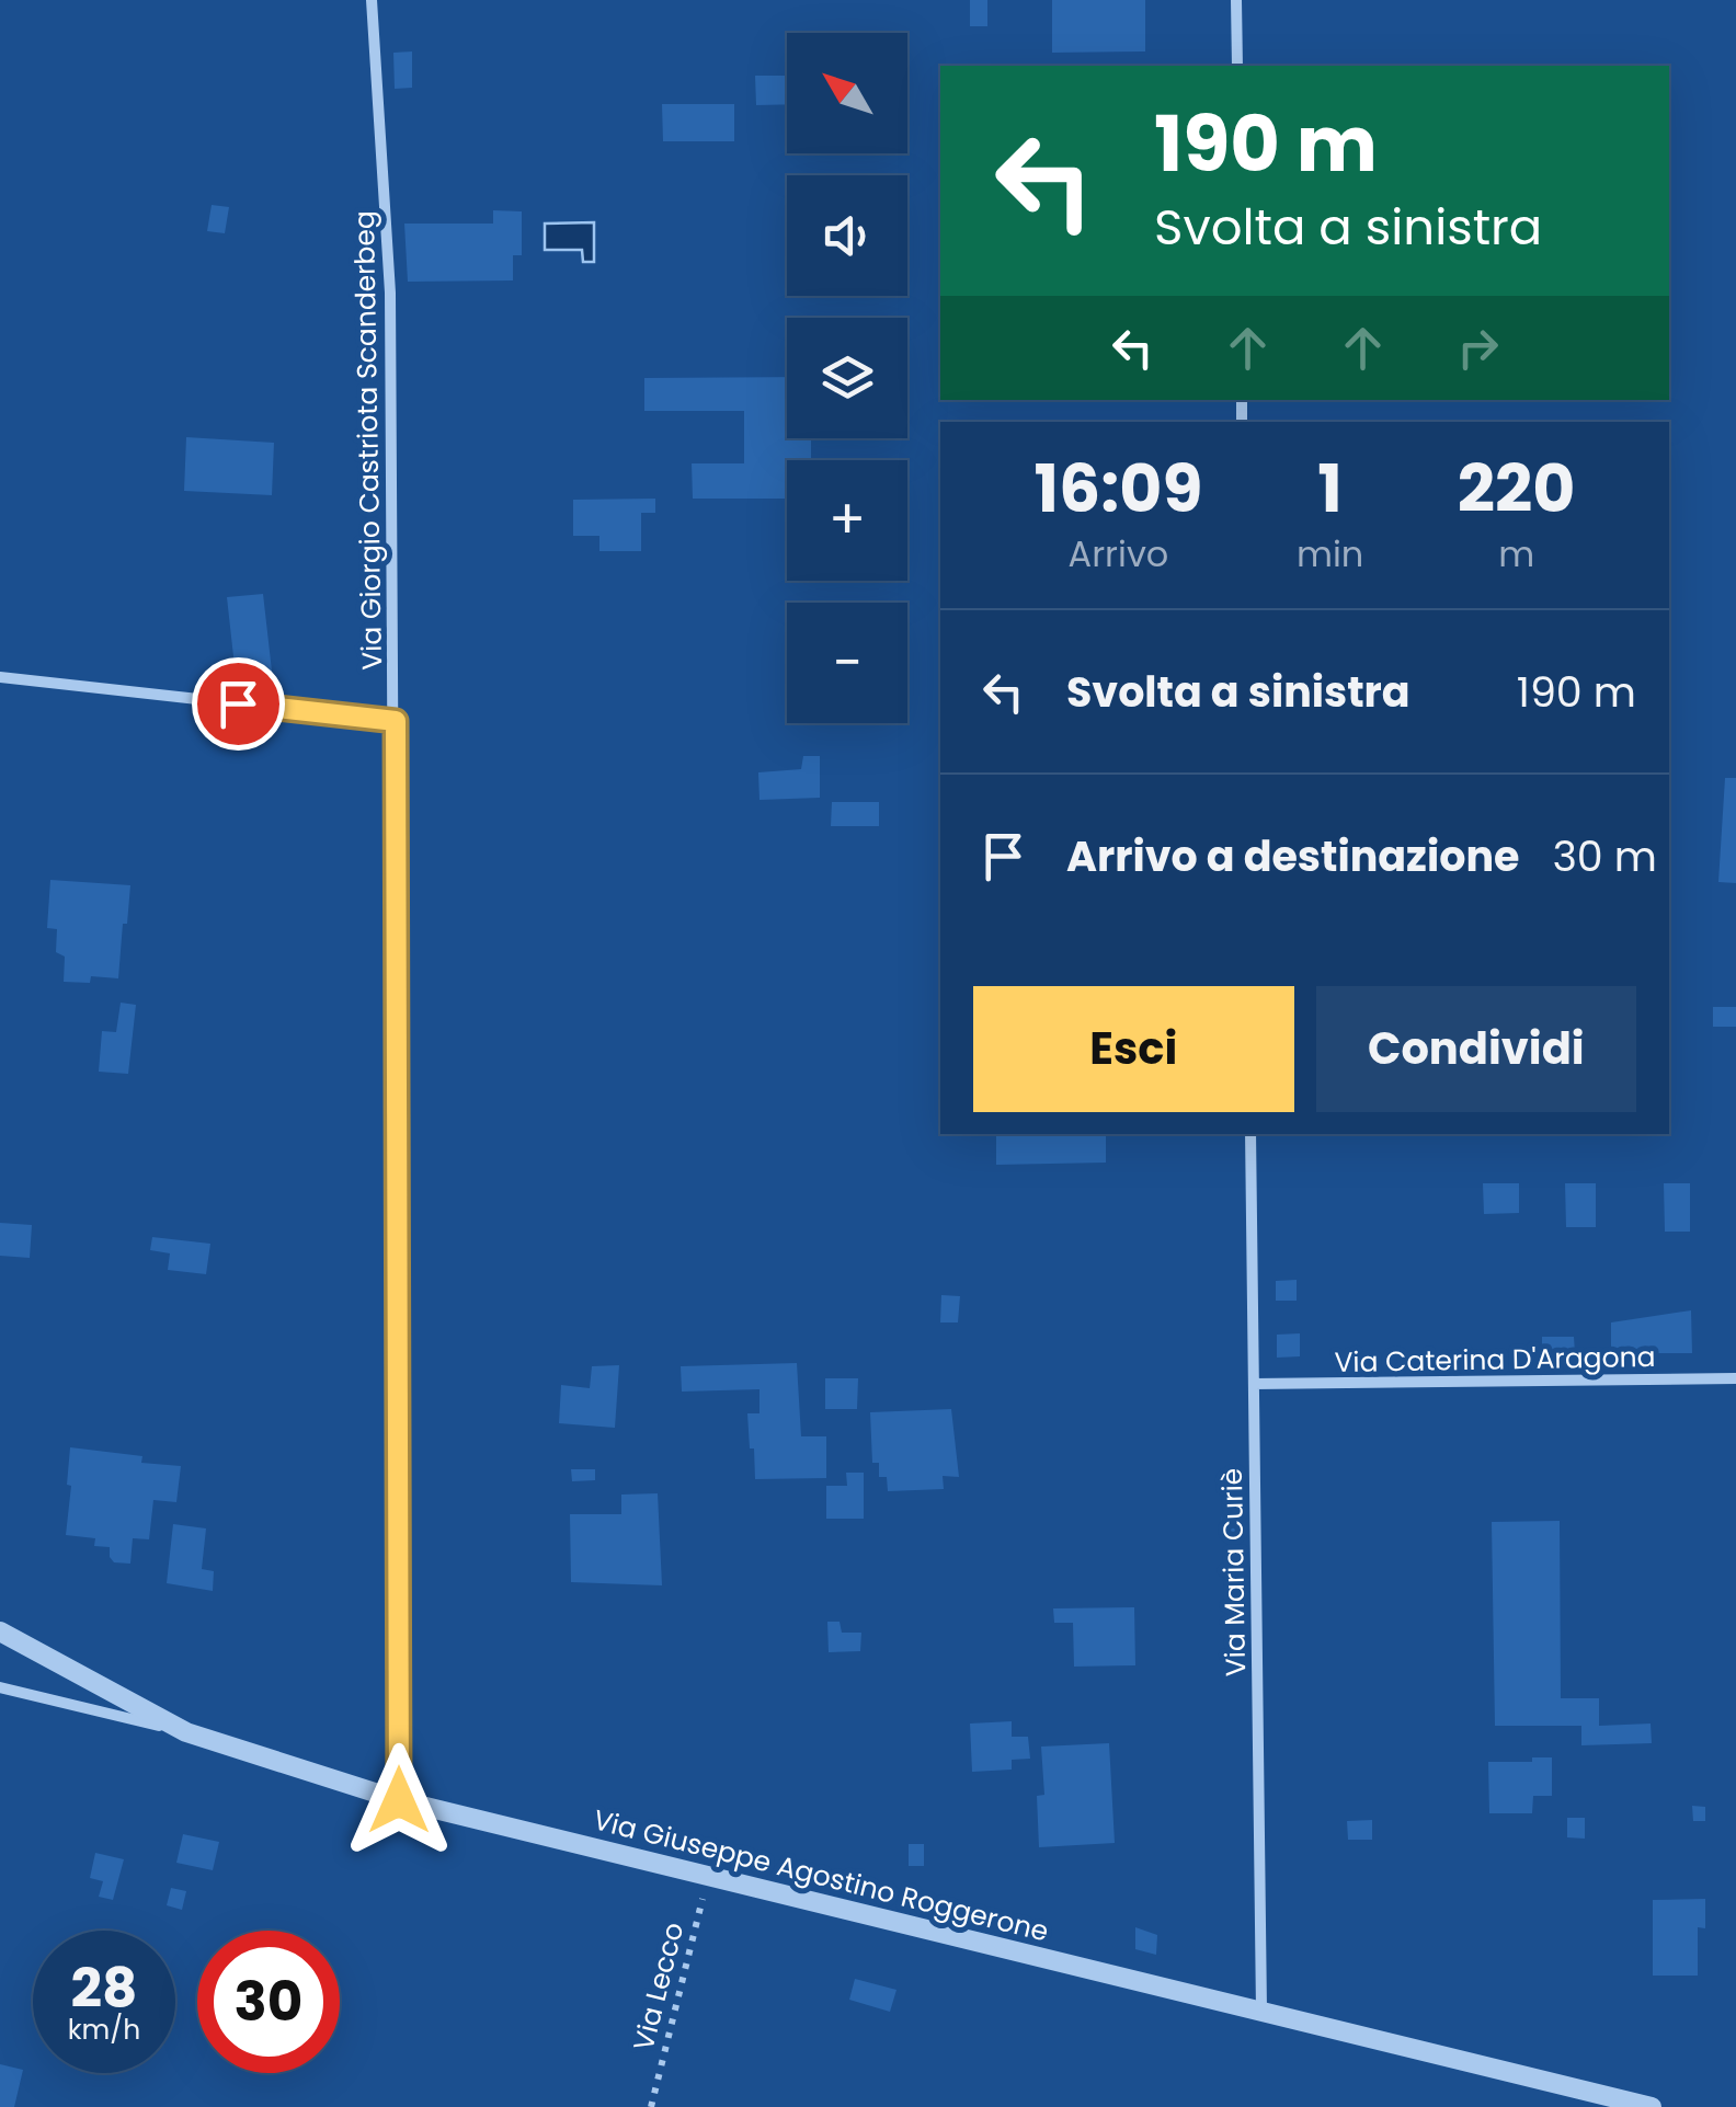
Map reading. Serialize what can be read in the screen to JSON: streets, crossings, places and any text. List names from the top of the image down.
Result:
{
  "streets": {
    "street": [
      "Via Giorgio Castriota Scanderbeg",
      "Via Caterina D'Aragona",
      "Via Maria Curiè",
      "Via Giuseppe Agostino Roggerone"
    ],
    "path": ["Via Lecco"]
  },
  "crossings": [
    ["Via Giorgio Castriota Scanderbeg", "Via Giuseppe Agostino Roggerone"],
    ["Via Caterina D'Aragona", "Via Maria Curiè"],
    ["Via Maria Curiè", "Via Giuseppe Agostino Roggerone"],
    ["Via Giuseppe Agostino Roggerone", "Via Lecco"]
  ],
  "north": "top left",
  "page": {
    "map_buttons": ["+", "−"],
    "turn": ["190 m", "Svolta a sinistra"],
    "eta": [
      "16:09",
      "Arrivo",
      "1",
      "min",
      "220",
      "m"
    ],
    "list": [
      {
        "name": "Svolta a sinistra",
        "value": "190 m"
      },
      {
        "name": "Arrivo a destinazione",
        "value": "30 m"
      }
    ],
    "buttons": ["Esci", "Condividi"],
    "speed": "28 km/h",
    "limit": "30"
  }
}
